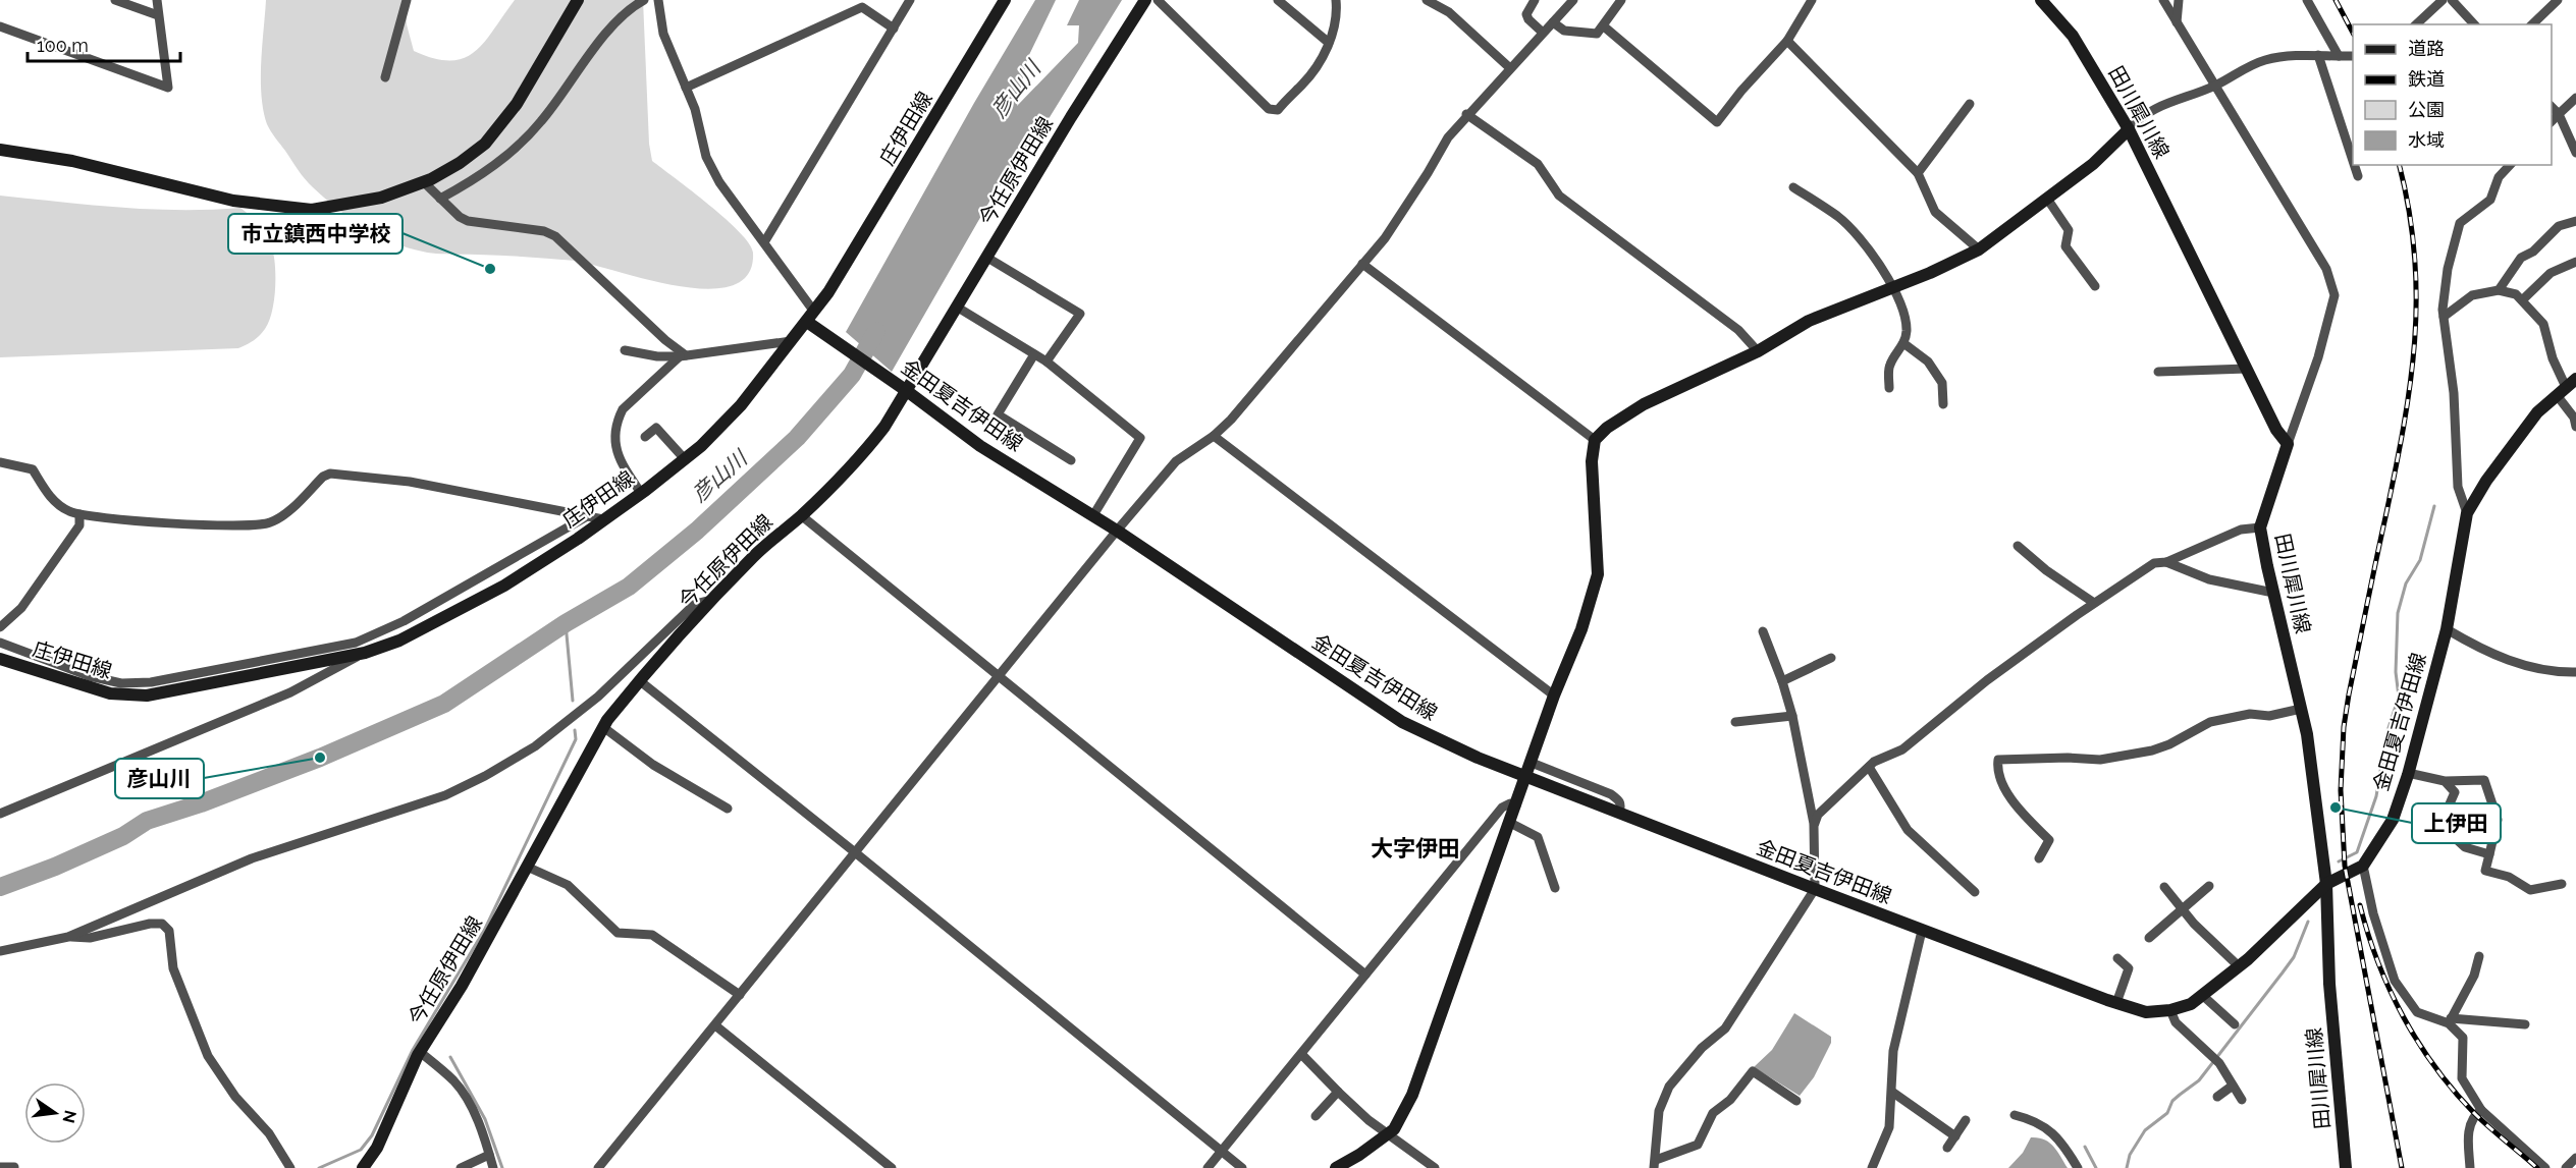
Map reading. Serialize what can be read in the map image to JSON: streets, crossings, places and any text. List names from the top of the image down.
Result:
{
  "streets": {
    "main road": [
      "田川犀川線",
      "庄伊田線",
      "今任原伊田線",
      "金田夏吉伊田線"
    ]
  },
  "crossings": [
    ["田川犀川線", "金田夏吉伊田線"],
    ["庄伊田線", "金田夏吉伊田線"],
    ["今任原伊田線", "金田夏吉伊田線"]
  ],
  "districts": ["大字伊田"],
  "water": ["彦山川"],
  "places": ["市立鎮西中学校", "彦山川", "上伊田"],
  "legend": [
    "道路",
    "鉄道",
    "公園",
    "水域"
  ],
  "scale_bar": "100 m",
  "north": "right"
}
